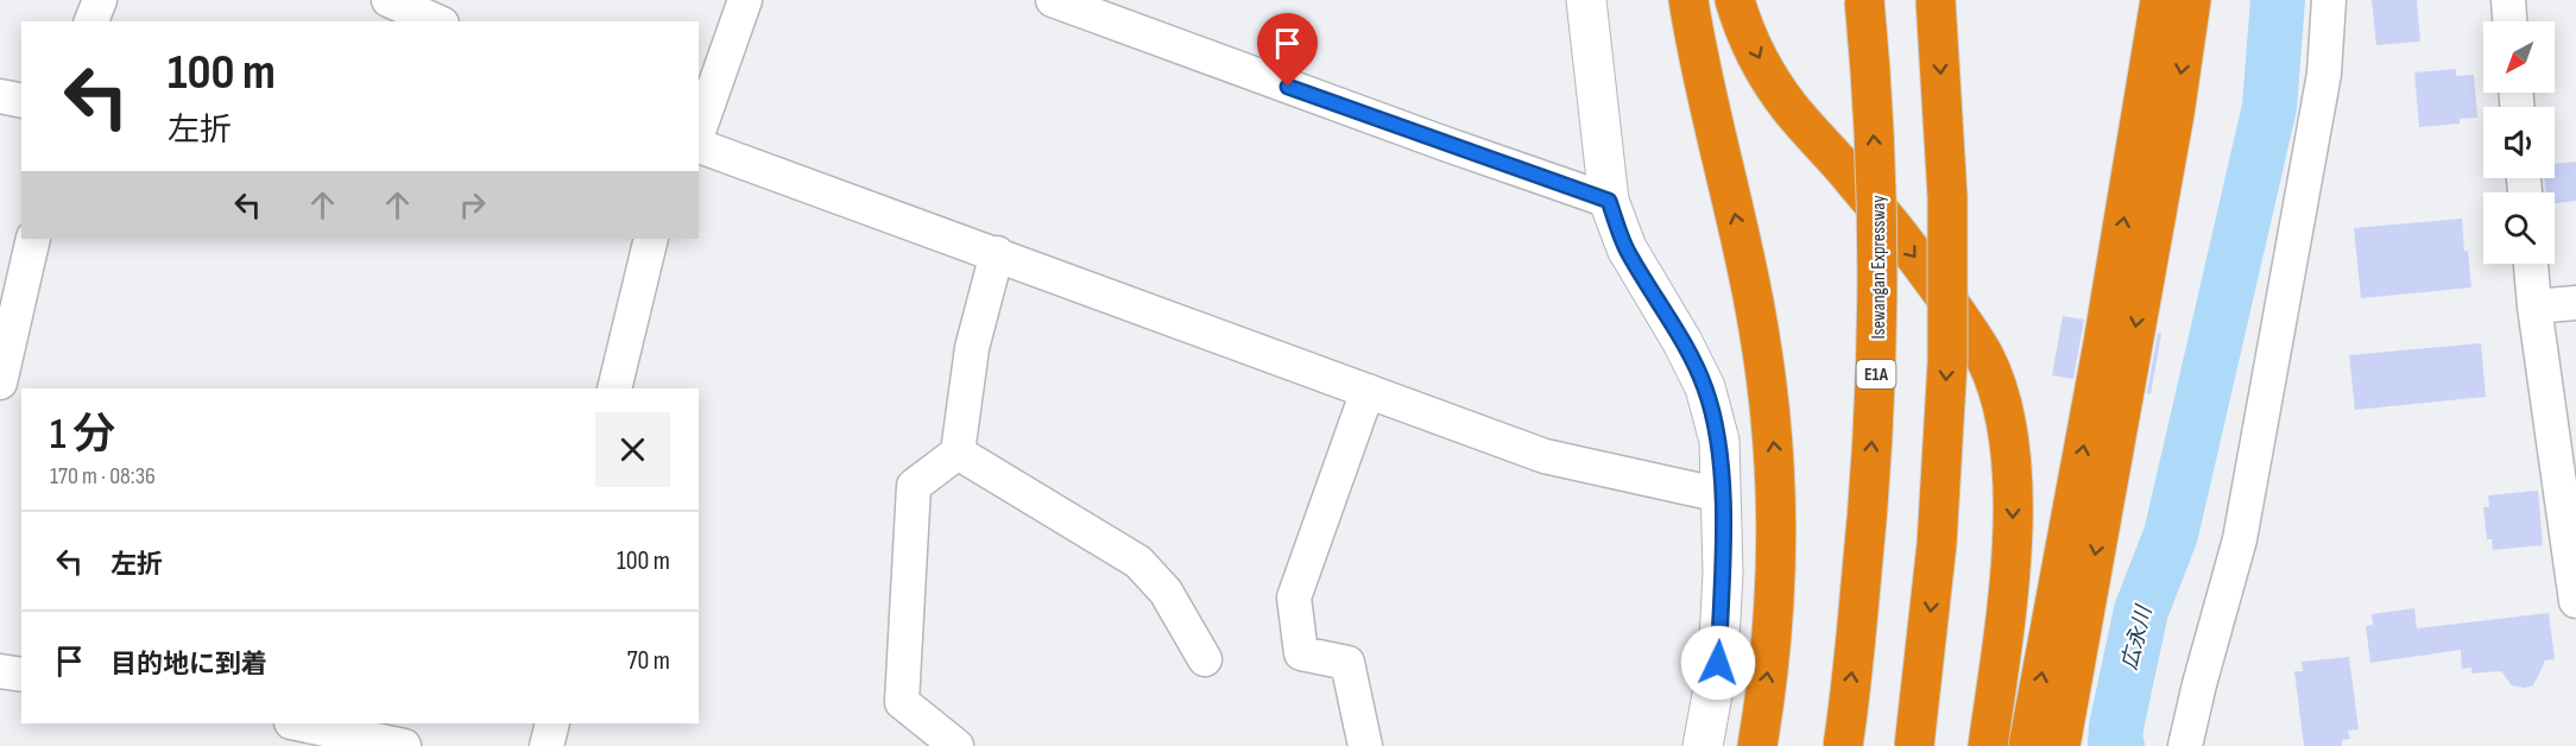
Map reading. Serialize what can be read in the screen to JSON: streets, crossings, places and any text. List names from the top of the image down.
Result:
{
  "streets": {
    "highway": ["Isewangan Expressway", "E1A"]
  },
  "water": ["広永川"],
  "north": "bottom left",
  "page": {
    "turn": ["100 m", "左折"],
    "heading": ["1 分", "170 m · 08:36"],
    "list": [
      {
        "name": "左折",
        "value": "100 m"
      },
      {
        "name": "目的地に到着",
        "value": "70 m"
      }
    ]
  }
}
